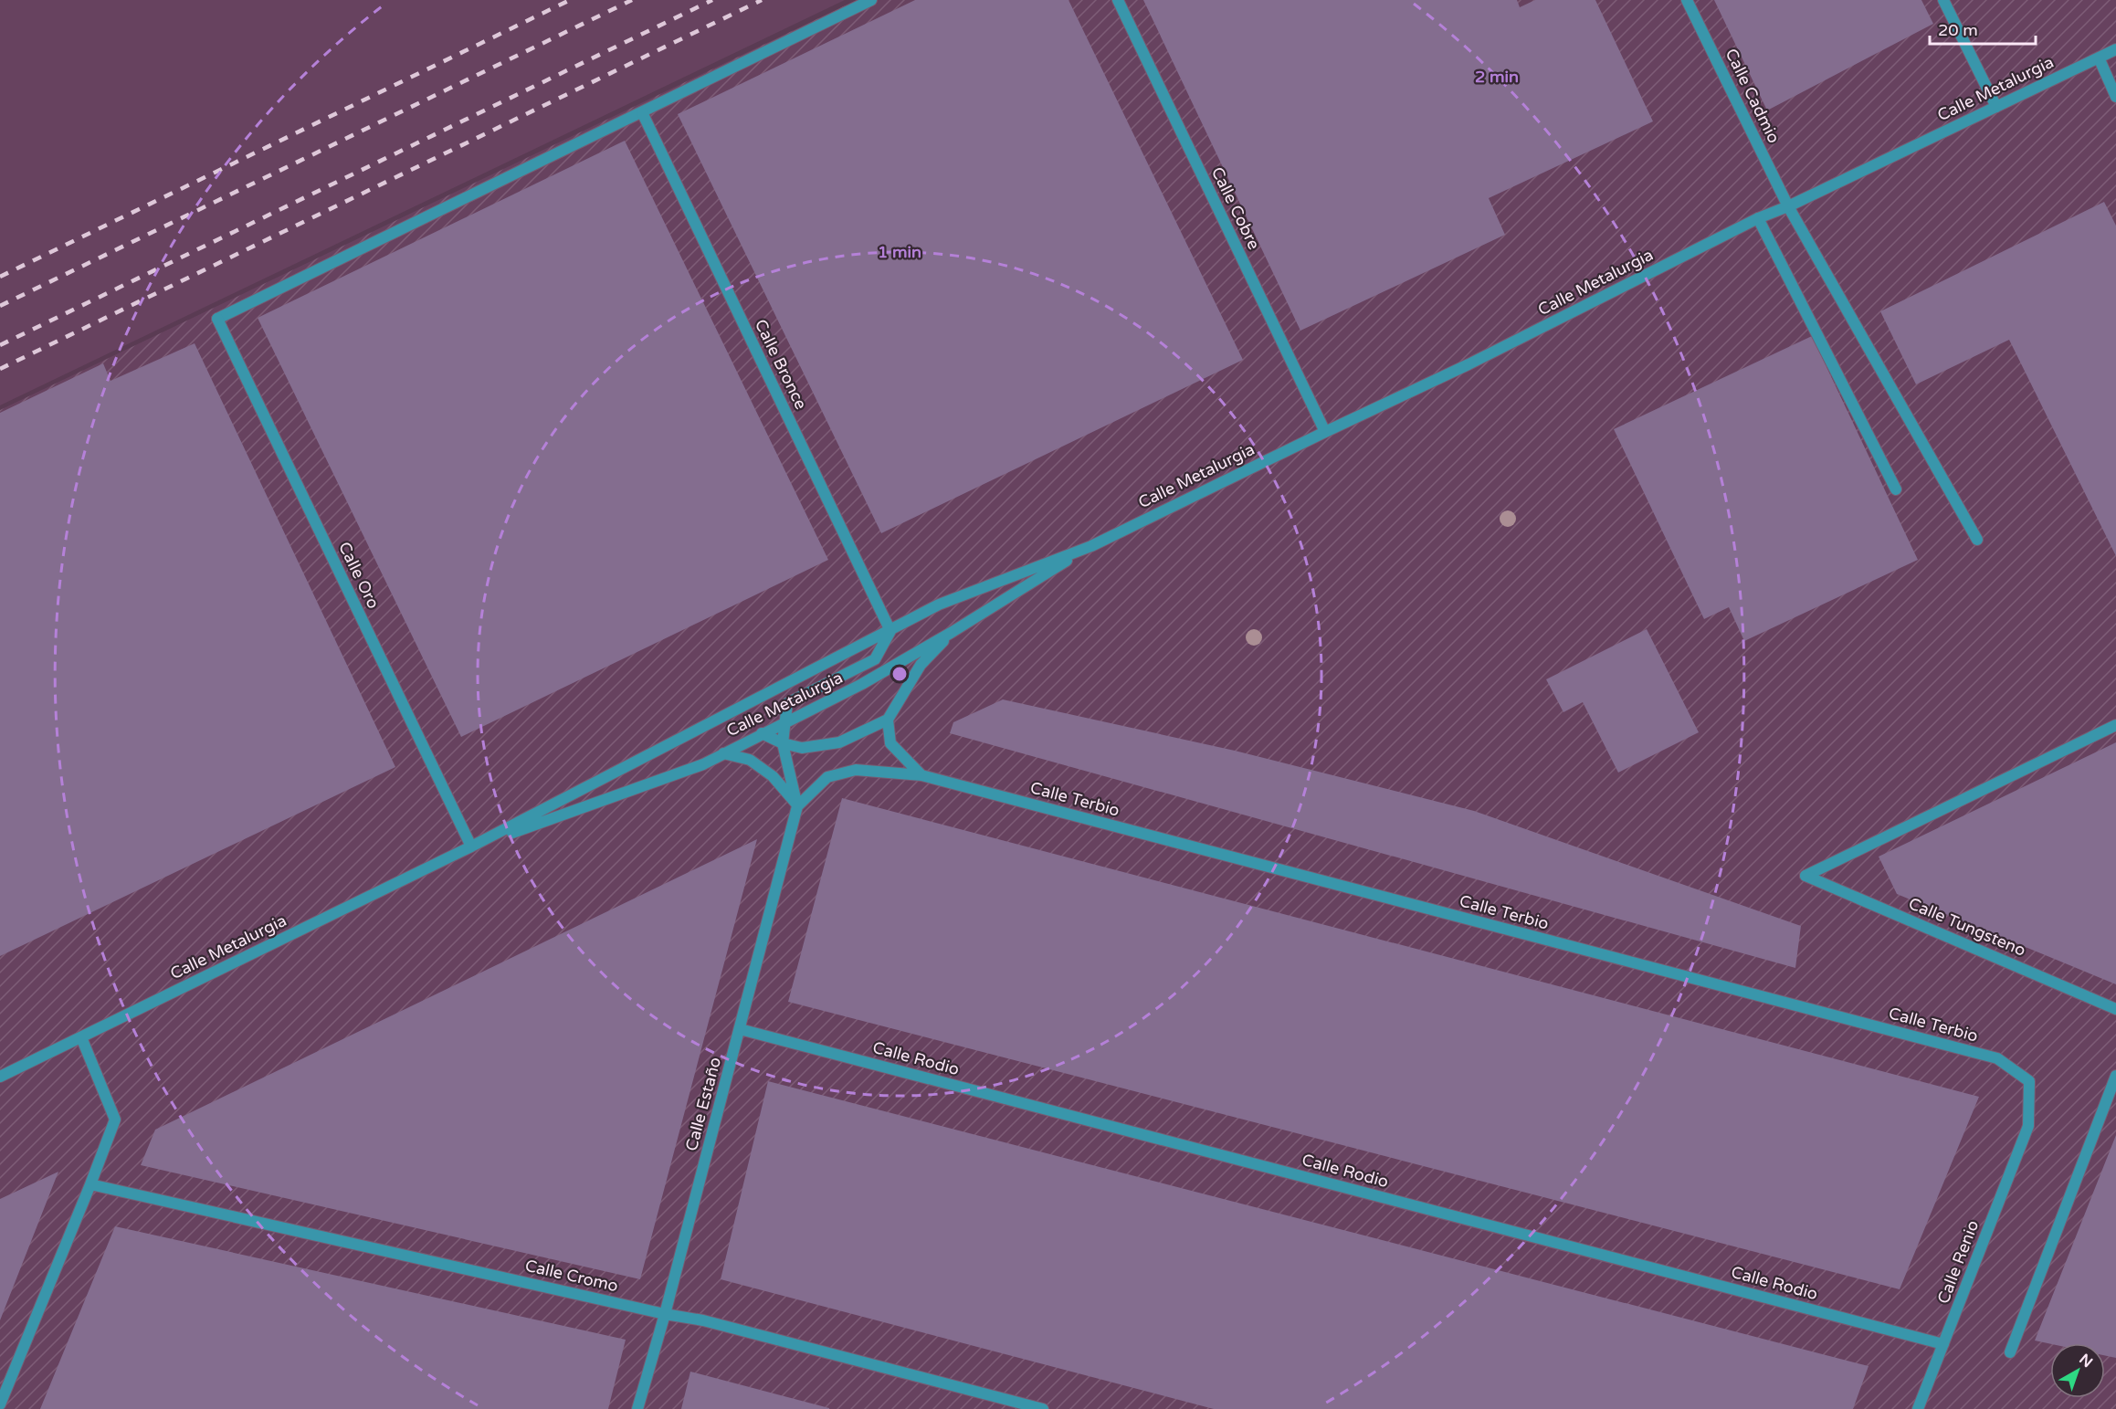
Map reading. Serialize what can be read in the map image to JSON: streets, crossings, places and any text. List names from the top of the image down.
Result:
{
  "streets": {
    "street": [
      "Calle Metalurgia",
      "Calle Cadmio",
      "Calle Cobre",
      "Calle Bronce",
      "Calle Oro",
      "Calle Terbio",
      "Calle Tungsteno",
      "Calle Rodio",
      "Calle Estaño",
      "Calle Renio",
      "Calle Cromo"
    ]
  },
  "crossings": [
    ["Calle Metalurgia", "Calle Cadmio"],
    ["Calle Metalurgia", "Calle Cobre"],
    ["Calle Metalurgia", "Calle Bronce"],
    ["Calle Metalurgia", "Calle Oro"],
    ["Calle Bronce", "Calle Oro"],
    ["Calle Terbio", "Calle Renio"],
    ["Calle Rodio", "Calle Estaño"],
    ["Calle Rodio", "Calle Renio"],
    ["Calle Estaño", "Calle Cromo"]
  ],
  "scale_bar": "20 m",
  "north": "top right",
  "rings": ["2 min", "1 min"]
}
